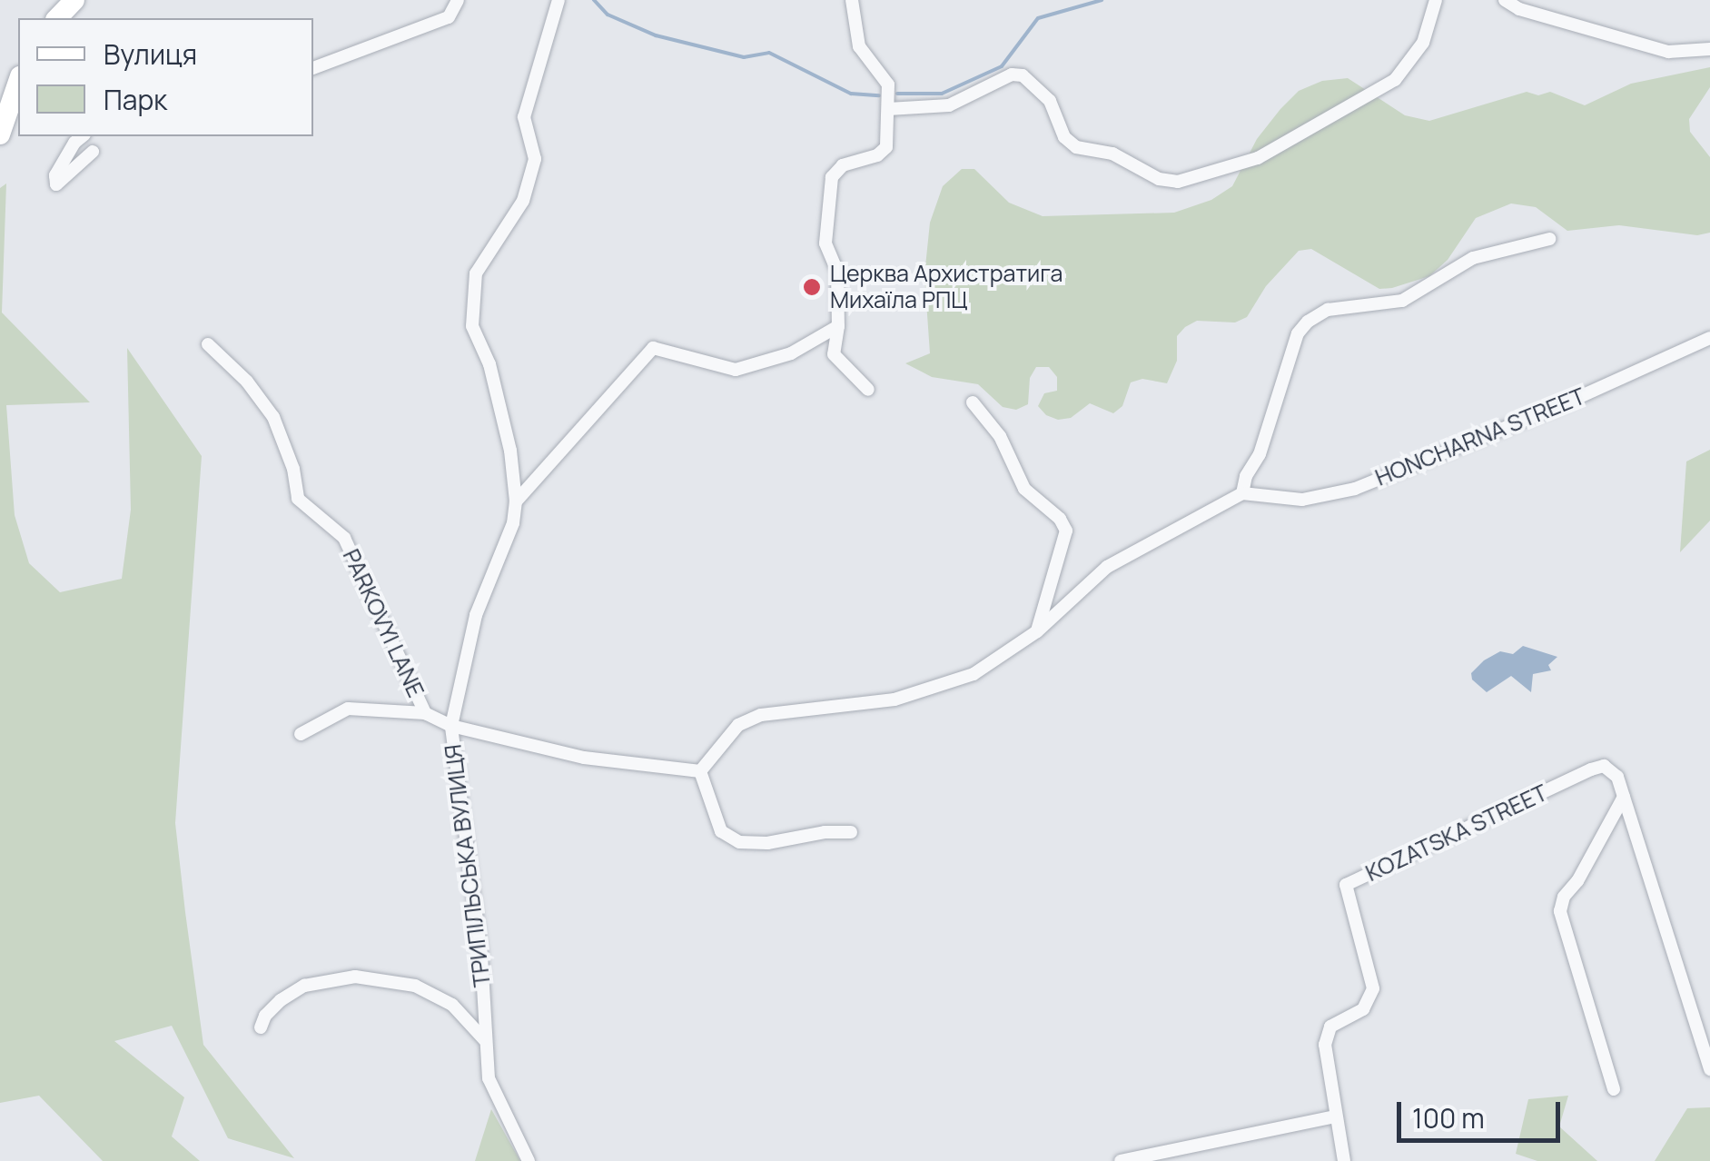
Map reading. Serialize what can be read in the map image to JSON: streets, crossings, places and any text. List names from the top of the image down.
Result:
{
  "streets": {
    "street": [
      "HONCHARNA STREET",
      "PARKOVYI LANE",
      "KOZATSKA STREET",
      "ТРИПІЛЬСЬКА ВУЛИЦЯ"
    ]
  },
  "places": ["Церква Архистратига Михаїла РПЦ"],
  "legend": ["Вулиця", "Парк"],
  "scale_bar": "100 m"
}
